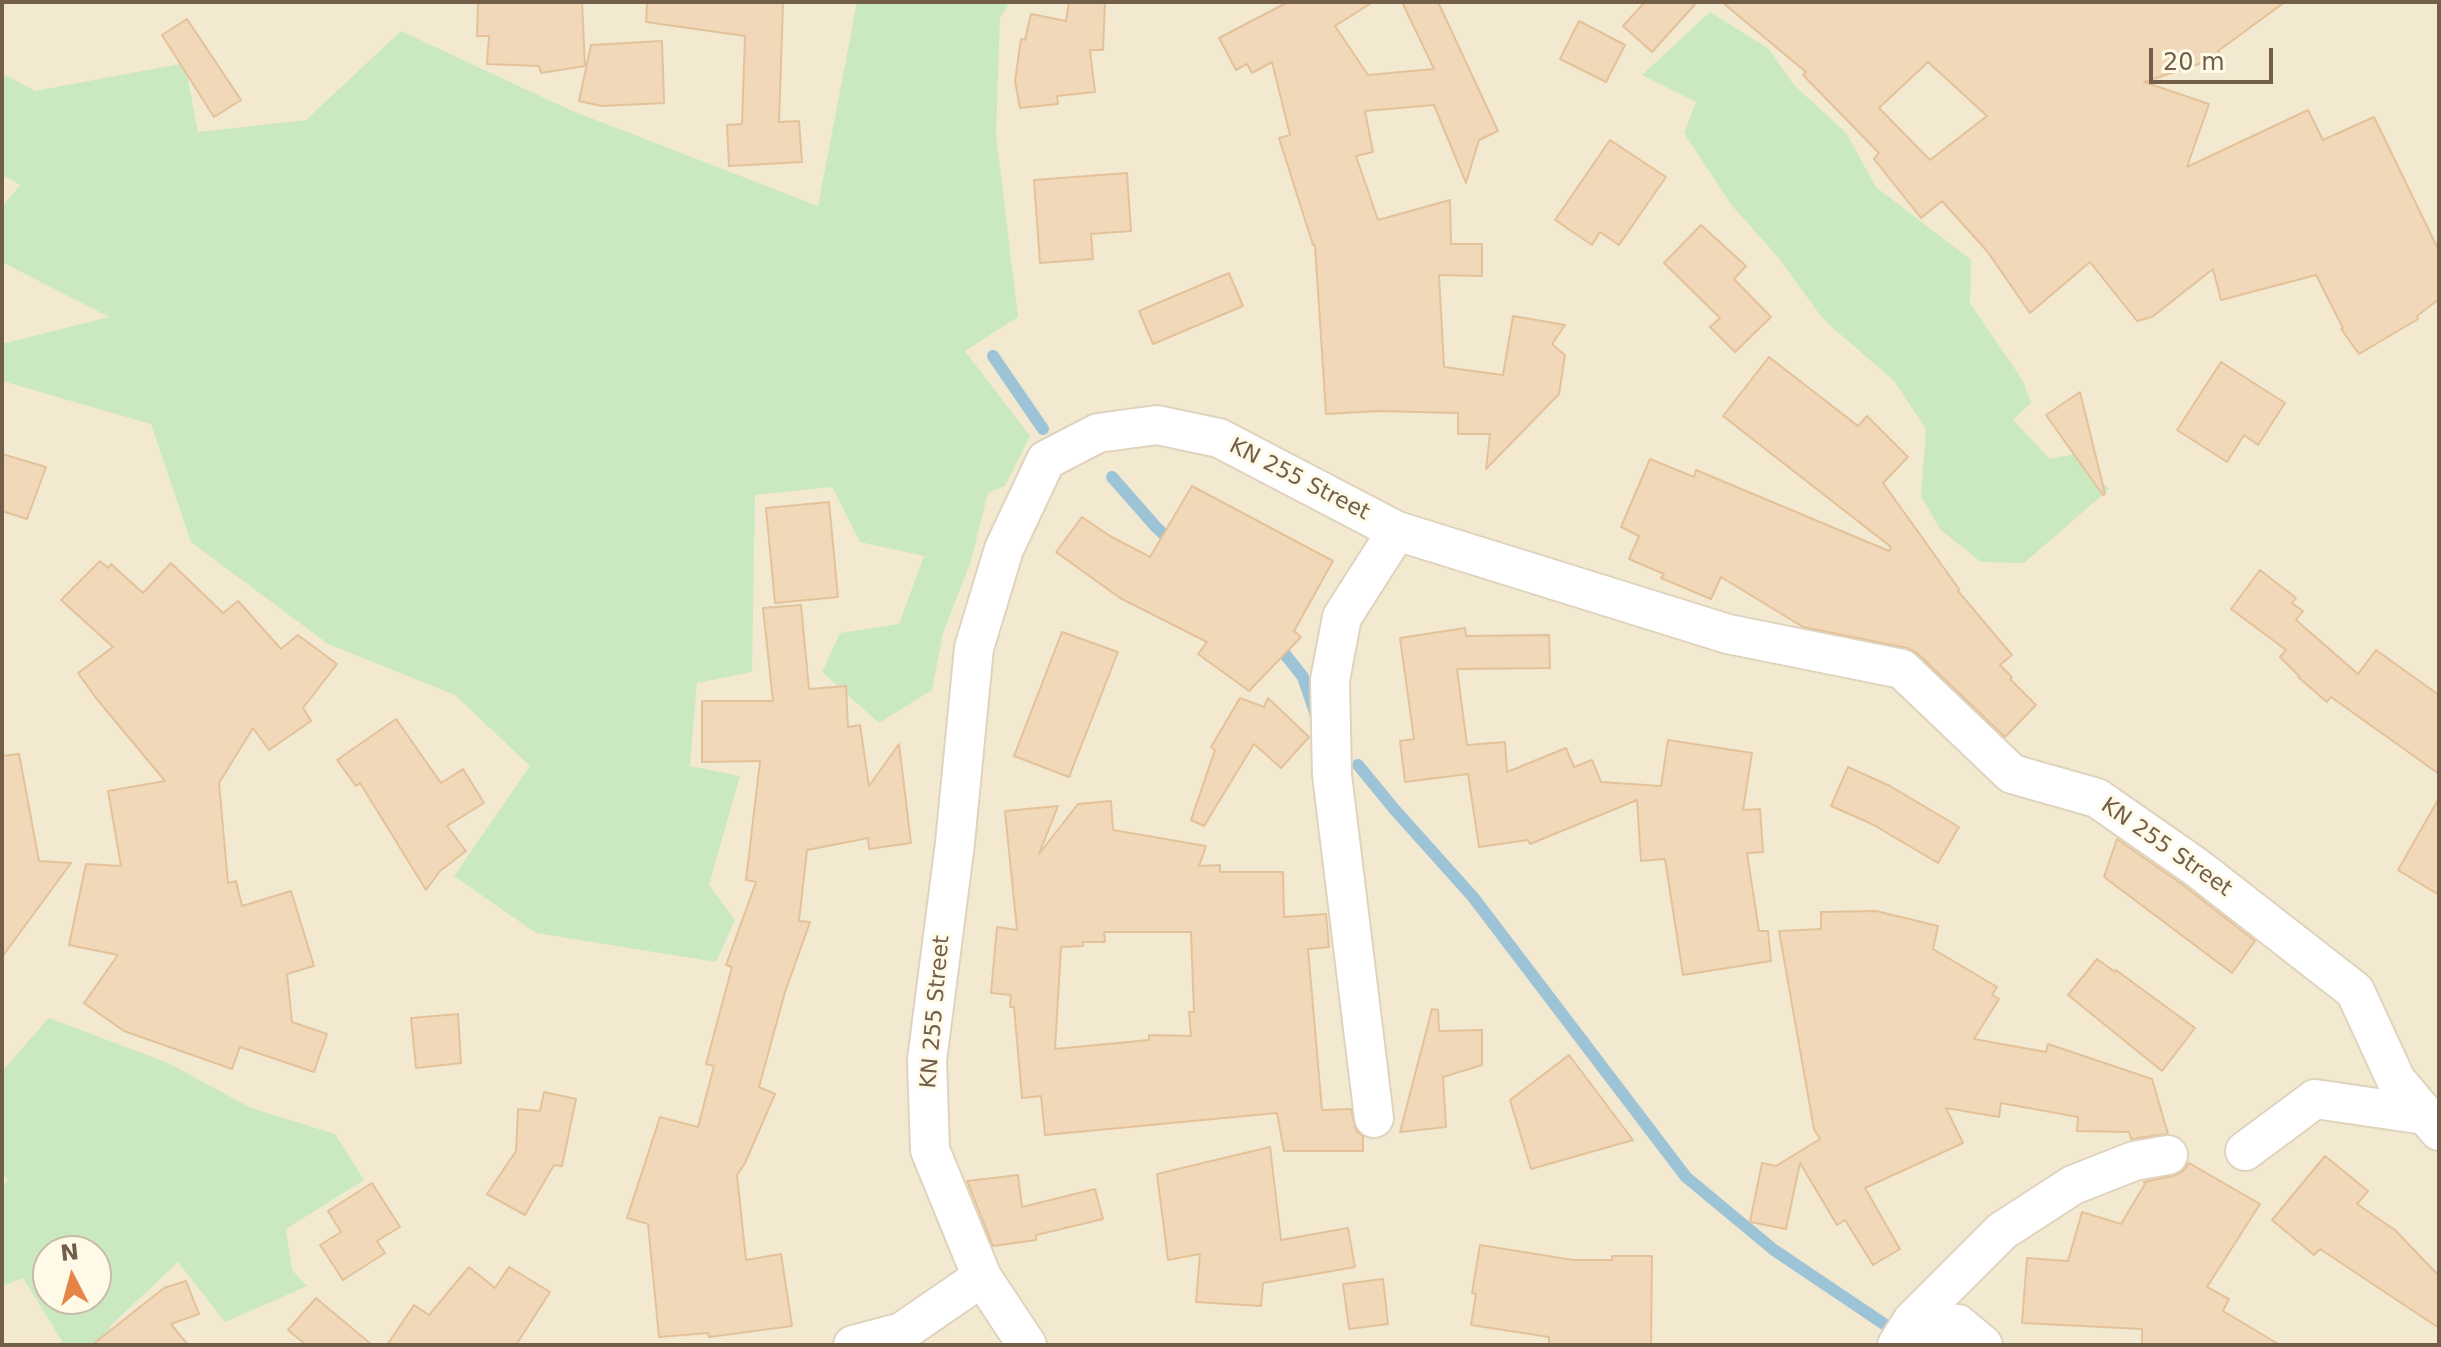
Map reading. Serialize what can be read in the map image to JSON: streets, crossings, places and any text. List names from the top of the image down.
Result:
{
  "streets": {
    "street": ["KN 255 Street"]
  },
  "scale_bar": "20 m",
  "north": "top"
}
